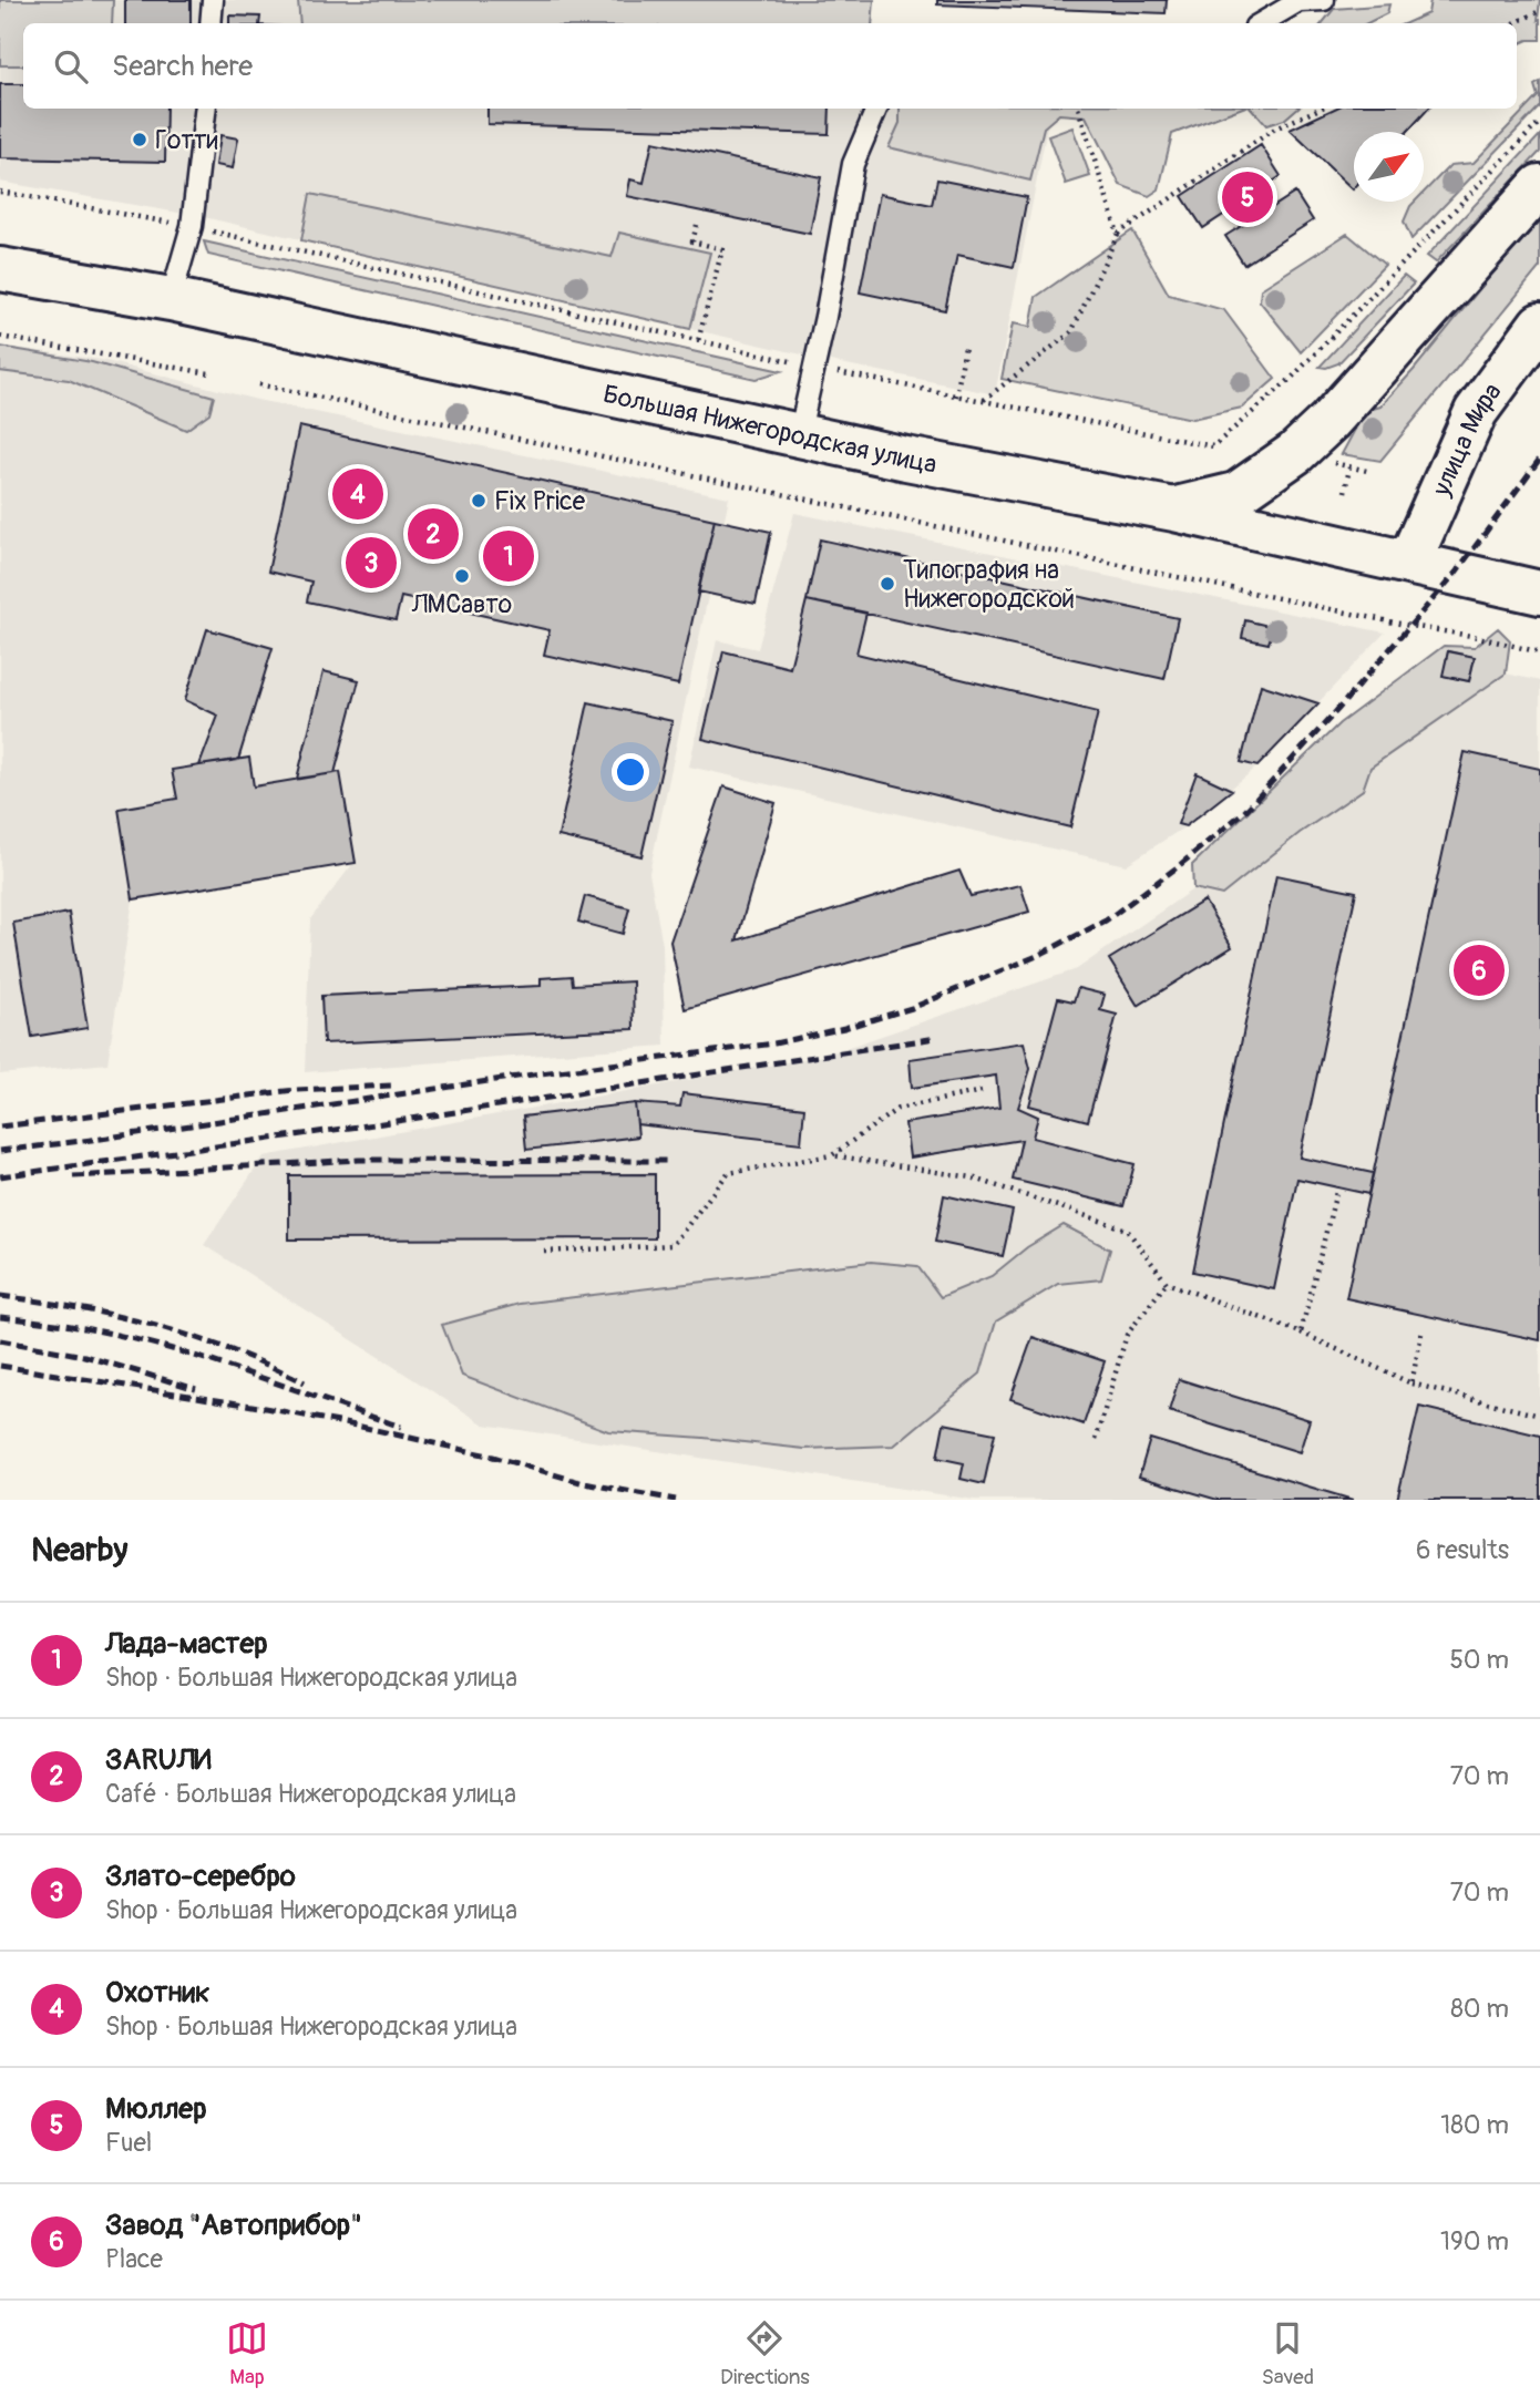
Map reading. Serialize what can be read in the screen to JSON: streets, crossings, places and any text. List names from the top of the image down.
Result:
{
  "streets": {
    "main road": ["Большая Нижегородская улица", "улица Мира"]
  },
  "crossings": [
    ["Большая Нижегородская улица", "улица Мира"]
  ],
  "places": [
    "Готти",
    "Fix Price",
    "ЛМСавто",
    "Типография на Нижегородской"
  ],
  "north": "top right",
  "page": {
    "search": "Search here",
    "pins": [
      "5",
      "4",
      "2",
      "1",
      "3",
      "6"
    ],
    "heading": ["Nearby", "6 results"],
    "list": [
      {
        "mark": "1",
        "name": "Лада-мастер",
        "note": "Shop · Большая Нижегородская улица",
        "value": "50 m"
      },
      {
        "mark": "2",
        "name": "ЗАRUЛИ",
        "note": "Café · Большая Нижегородская улица",
        "value": "70 m"
      },
      {
        "mark": "3",
        "name": "Злато-серебро",
        "note": "Shop · Большая Нижегородская улица",
        "value": "70 m"
      },
      {
        "mark": "4",
        "name": "Охотник",
        "note": "Shop · Большая Нижегородская улица",
        "value": "80 m"
      },
      {
        "mark": "5",
        "name": "Мюллер",
        "note": "Fuel",
        "value": "180 m"
      },
      {
        "mark": "6",
        "name": "Завод \"Автоприбор\"",
        "note": "Place",
        "value": "190 m"
      }
    ],
    "nav": ["Map", "Directions", "Saved"]
  }
}
